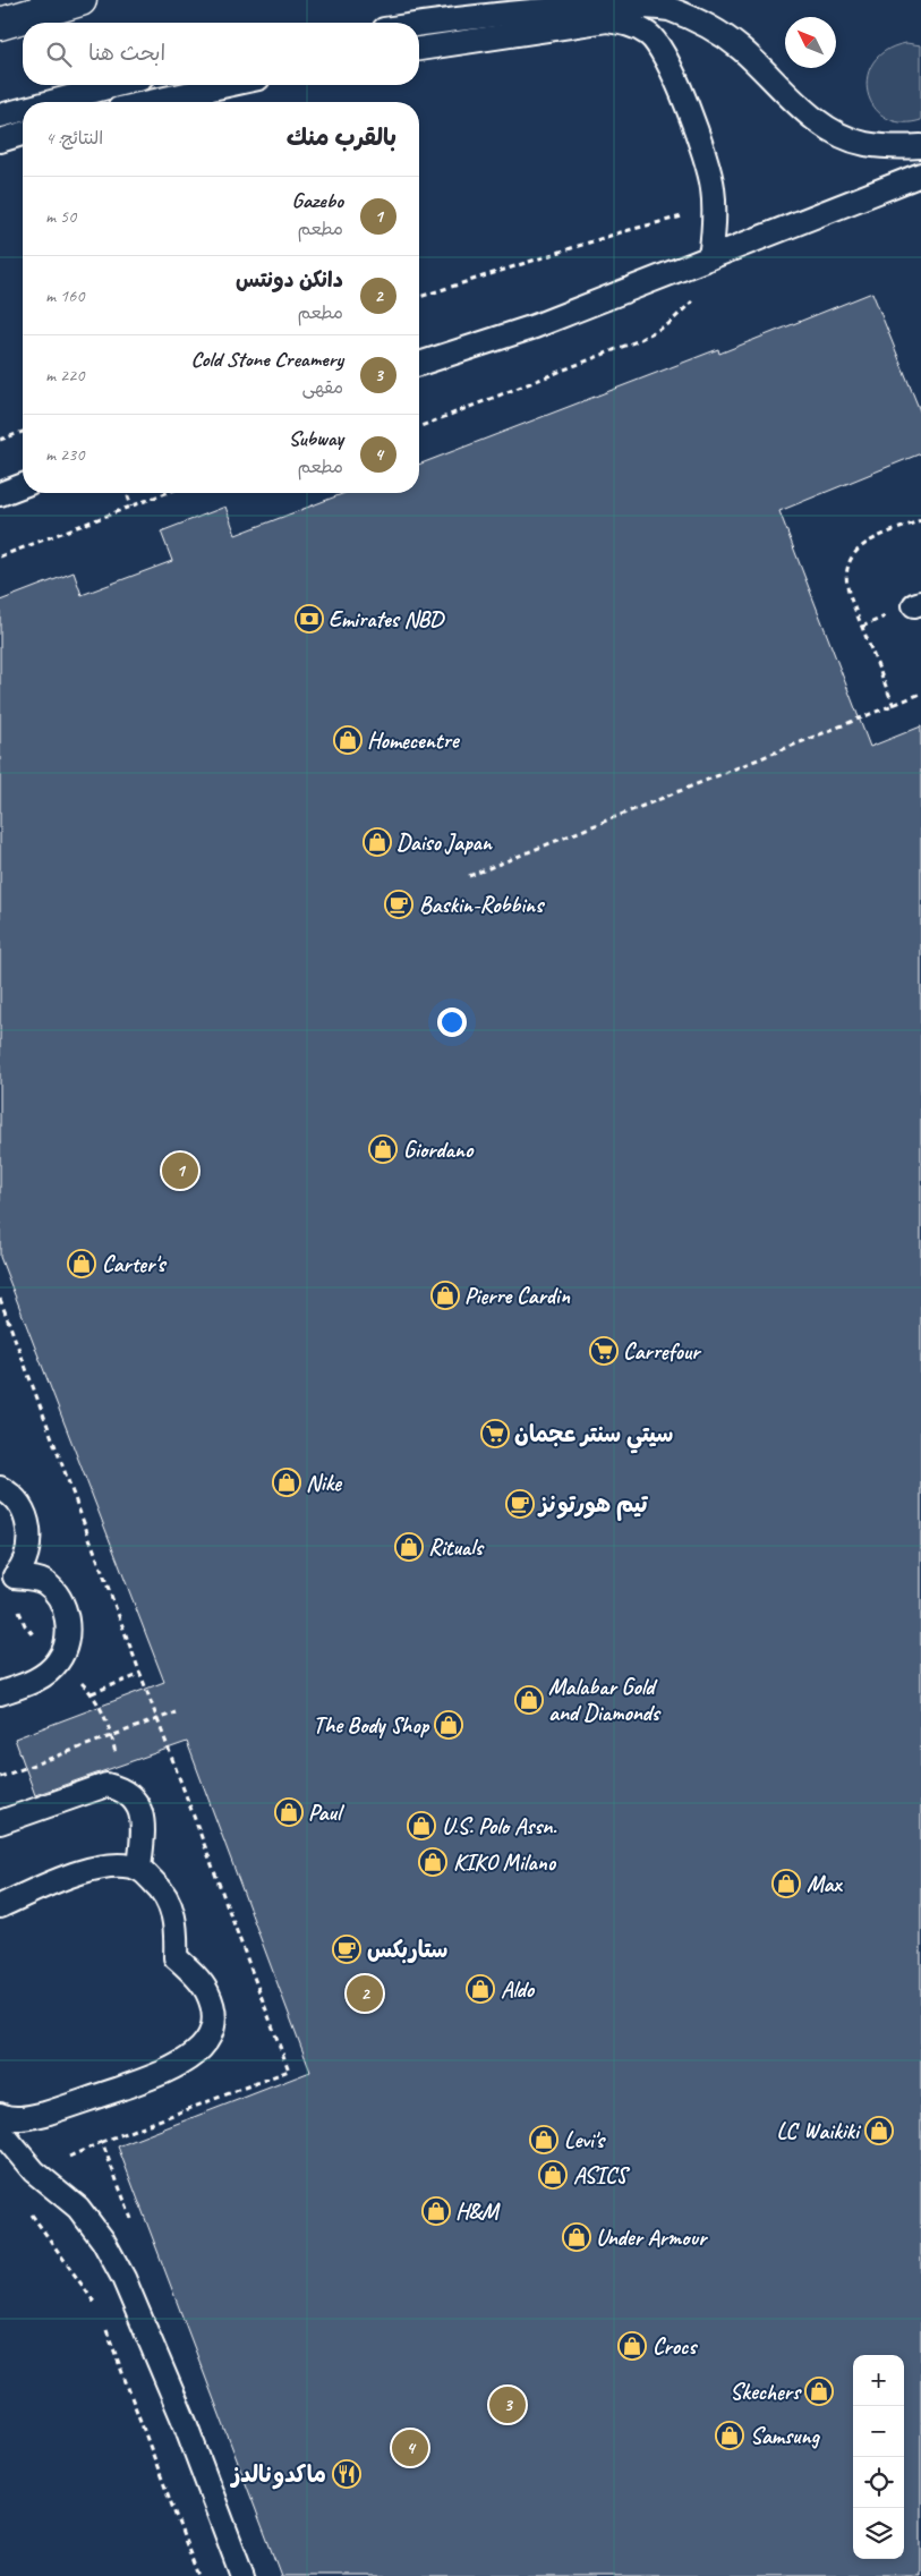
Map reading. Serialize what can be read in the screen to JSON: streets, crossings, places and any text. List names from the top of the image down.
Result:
{
  "places": {
    "bank": ["Emirates NBD"],
    "shop": [
      "Homecentre",
      "Daiso Japan",
      "Giordano",
      "Carter's",
      "Pierre Cardin",
      "Nike",
      "Rituals",
      "Malabar Gold and Diamonds",
      "The Body Shop",
      "Paul",
      "U.S. Polo Assn.",
      "KIKO Milano",
      "Max",
      "Aldo",
      "LC Waikiki",
      "Levi's",
      "ASICS",
      "H&M",
      "Under Armour",
      "Crocs",
      "Skechers",
      "Samsung"
    ],
    "cafe": ["Baskin-Robbins", "تيم هورتونز", "ستاربكس"],
    "supermarket": ["Carrefour", "سيتي سنتر عجمان"],
    "restaurant": ["ماكدونالدز"]
  },
  "north": "top left",
  "page": {
    "search": "ابحث هنا",
    "heading": ["بالقرب منك", "النتائج: 4"],
    "list": [
      {
        "mark": "1",
        "name": "Gazebo",
        "note": "مطعم",
        "value": "50 m"
      },
      {
        "mark": "2",
        "name": "دانكن دونتس",
        "note": "مطعم",
        "value": "160 m"
      },
      {
        "mark": "3",
        "name": "Cold Stone Creamery",
        "note": "مقهى",
        "value": "220 m"
      },
      {
        "mark": "4",
        "name": "Subway",
        "note": "مطعم",
        "value": "230 m"
      }
    ],
    "pins": [
      "1",
      "2",
      "3",
      "4"
    ],
    "map_buttons": ["+", "−"]
  }
}
